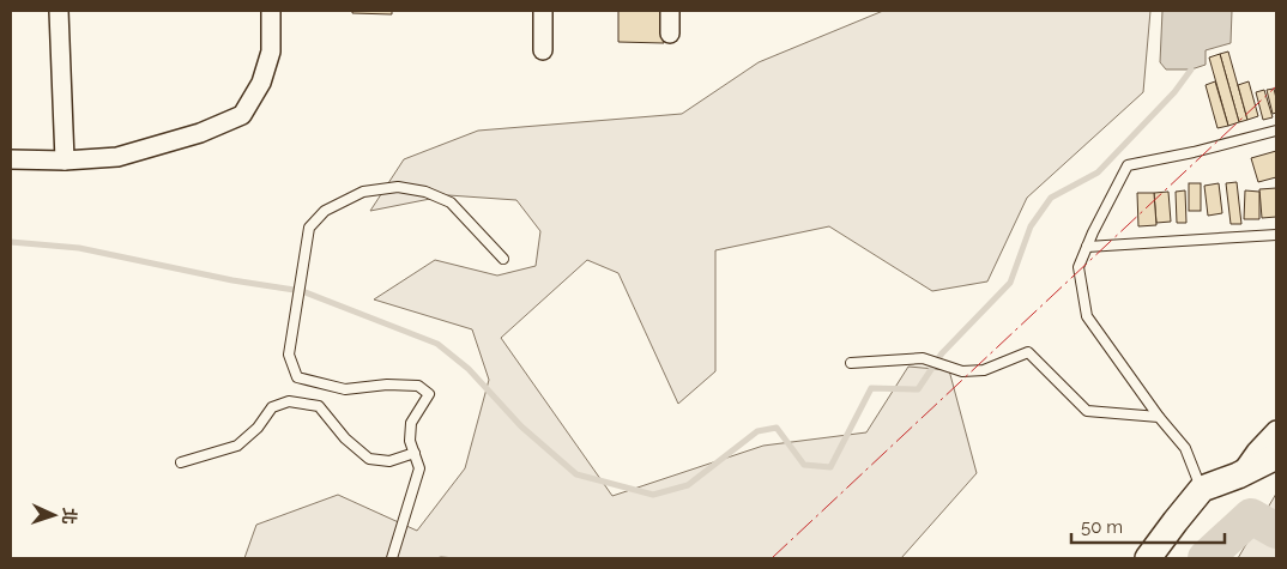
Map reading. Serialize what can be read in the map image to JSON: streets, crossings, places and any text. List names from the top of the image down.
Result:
{
  "scale_bar": "50 m",
  "north": "right"
}
